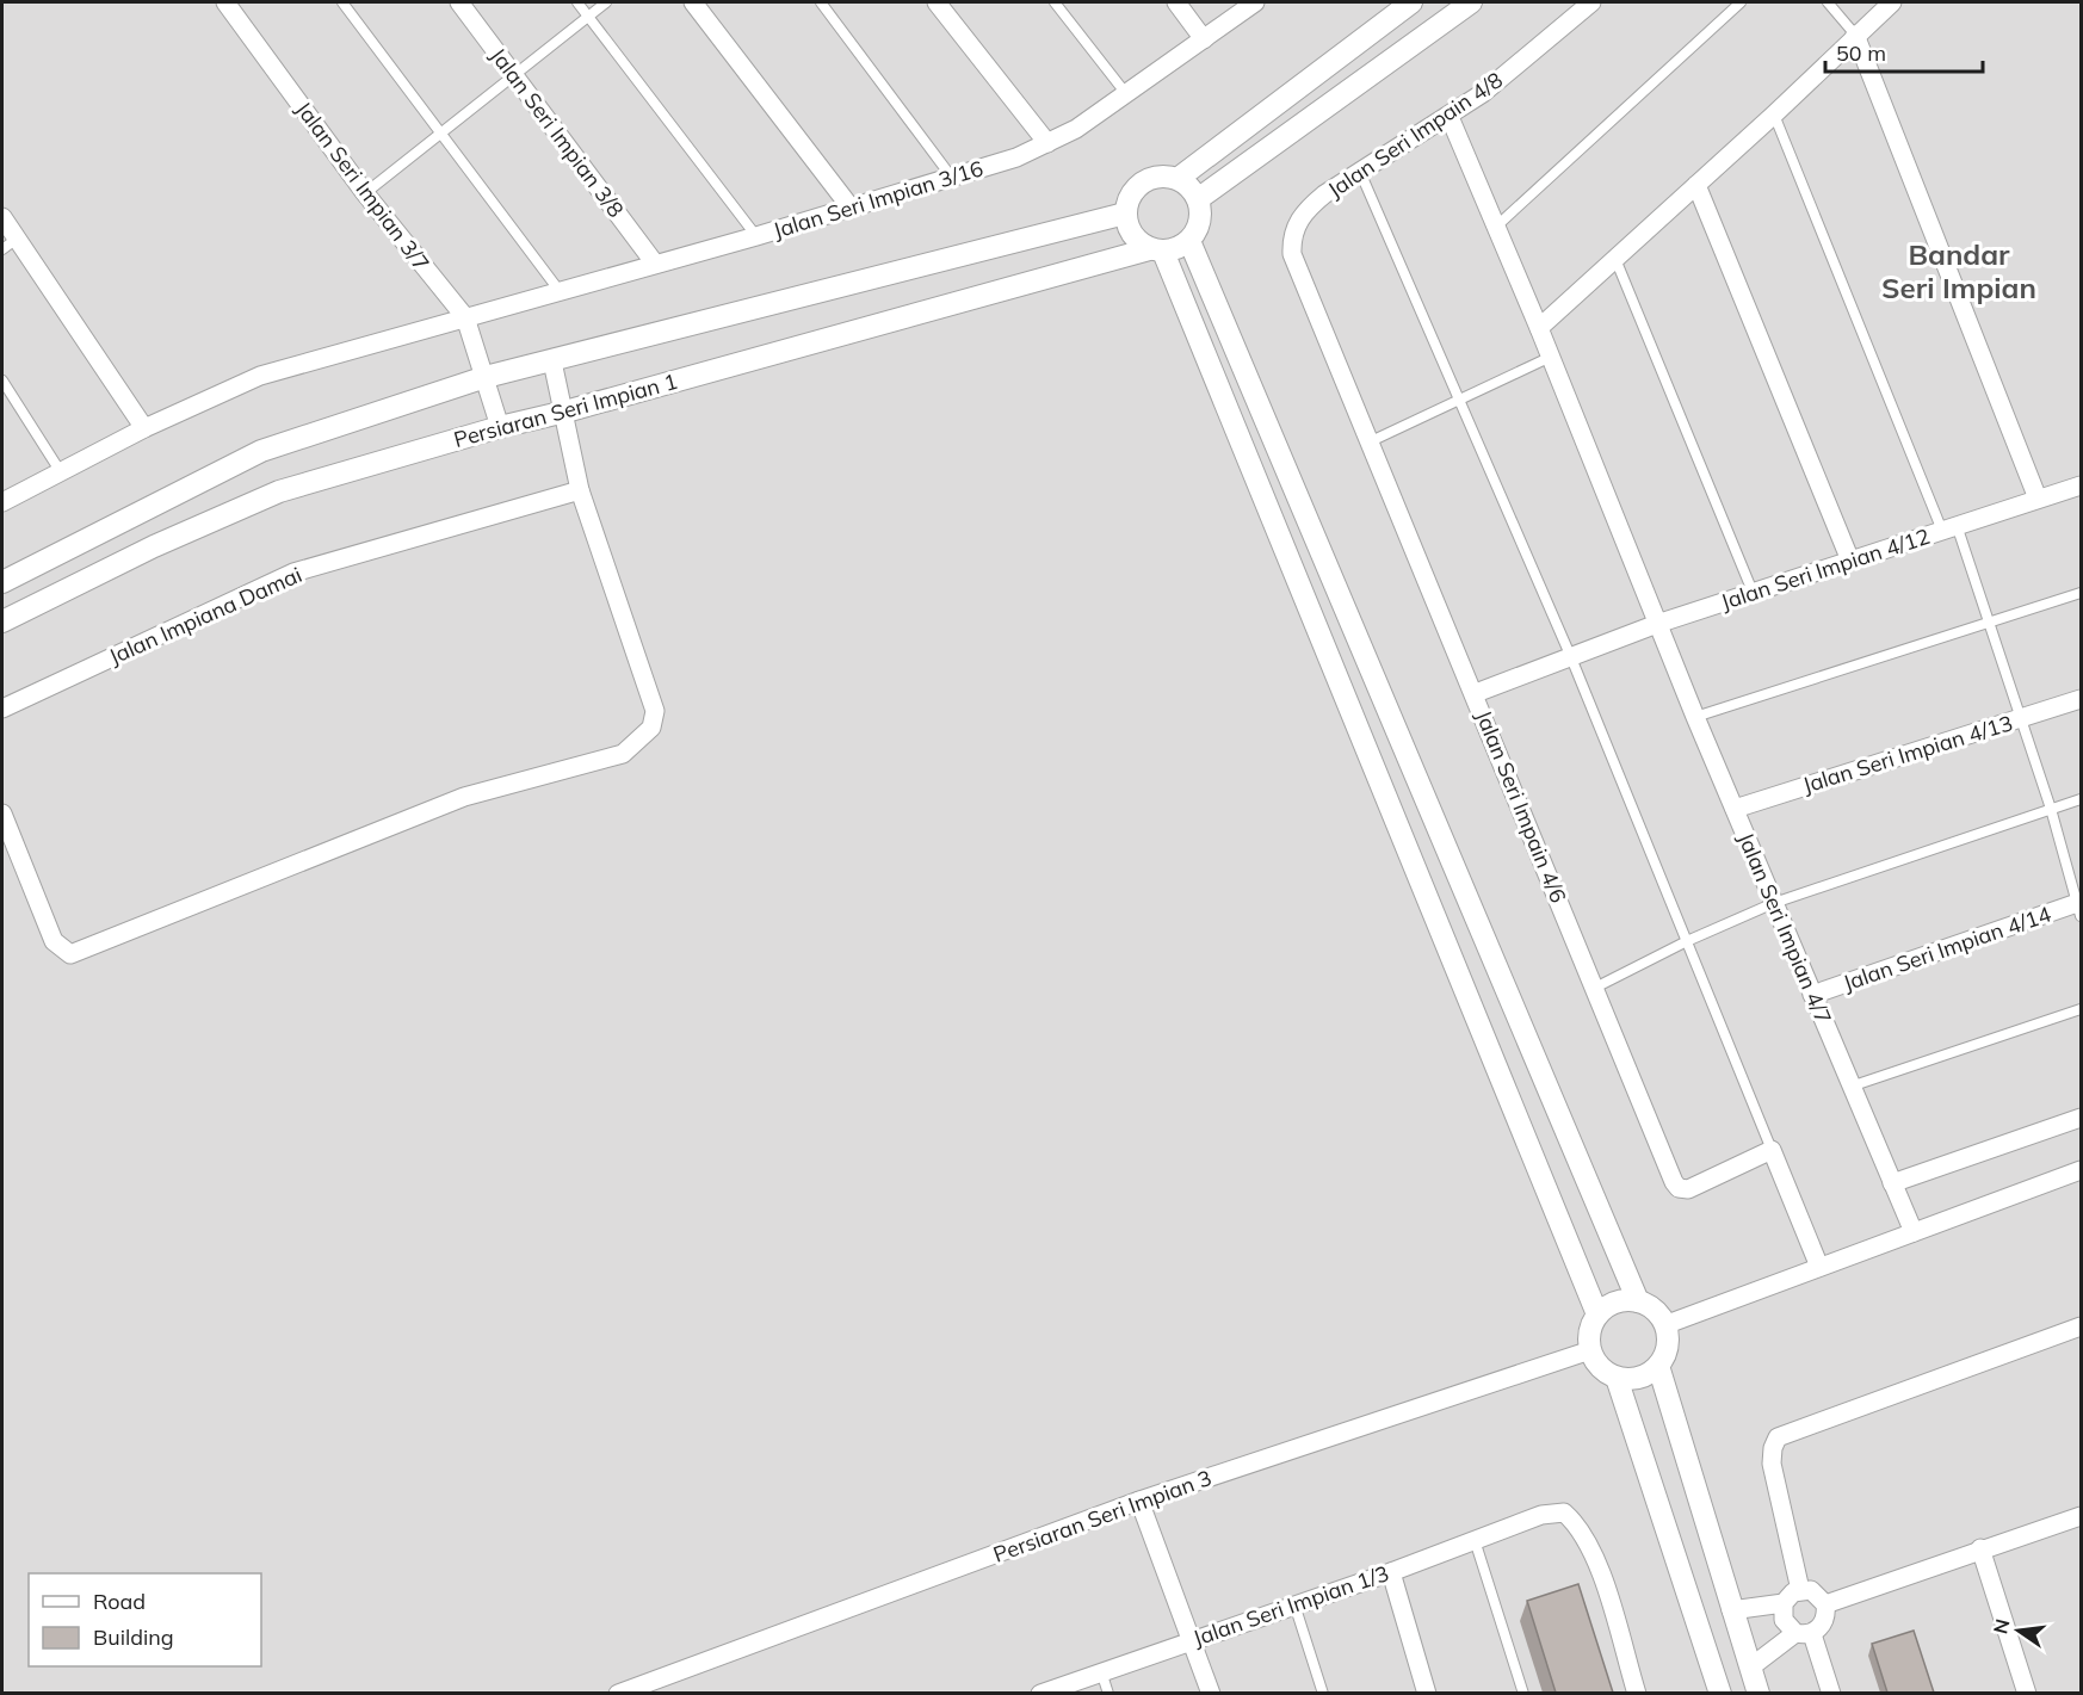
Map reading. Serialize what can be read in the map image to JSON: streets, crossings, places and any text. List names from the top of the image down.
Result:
{
  "streets": {
    "street": [
      "Jalan Seri Impian 3/8",
      "Jalan Seri Impain 4/8",
      "Jalan Seri Impian 3/7",
      "Jalan Seri Impian 3/16",
      "Persiaran Seri Impian 1",
      "Jalan Seri Impian 4/12",
      "Jalan Impiana Damai",
      "Jalan Seri Impian 4/13",
      "Jalan Seri Impain 4/6",
      "Jalan Seri Impian 4/7",
      "Jalan Seri Impian 4/14",
      "Persiaran Seri Impian 3",
      "Jalan Seri Impian 1/3"
    ]
  },
  "crossings": [
    ["Jalan Seri Impian 3/8", "Jalan Seri Impian 3/16"],
    ["Jalan Seri Impain 4/8", "Jalan Seri Impain 4/6"],
    ["Jalan Seri Impain 4/8", "Jalan Seri Impian 4/7"],
    ["Jalan Seri Impian 3/7", "Jalan Seri Impian 3/16"],
    ["Jalan Seri Impian 3/7", "Persiaran Seri Impian 1"],
    ["Jalan Seri Impian 4/12", "Jalan Seri Impain 4/6"],
    ["Jalan Seri Impian 4/12", "Jalan Seri Impian 4/7"],
    ["Jalan Seri Impian 4/13", "Jalan Seri Impian 4/7"],
    ["Jalan Seri Impian 4/7", "Jalan Seri Impian 4/14"]
  ],
  "districts": ["Bandar Seri Impian"],
  "legend": ["Road", "Building"],
  "scale_bar": "50 m",
  "north": "left"
}
